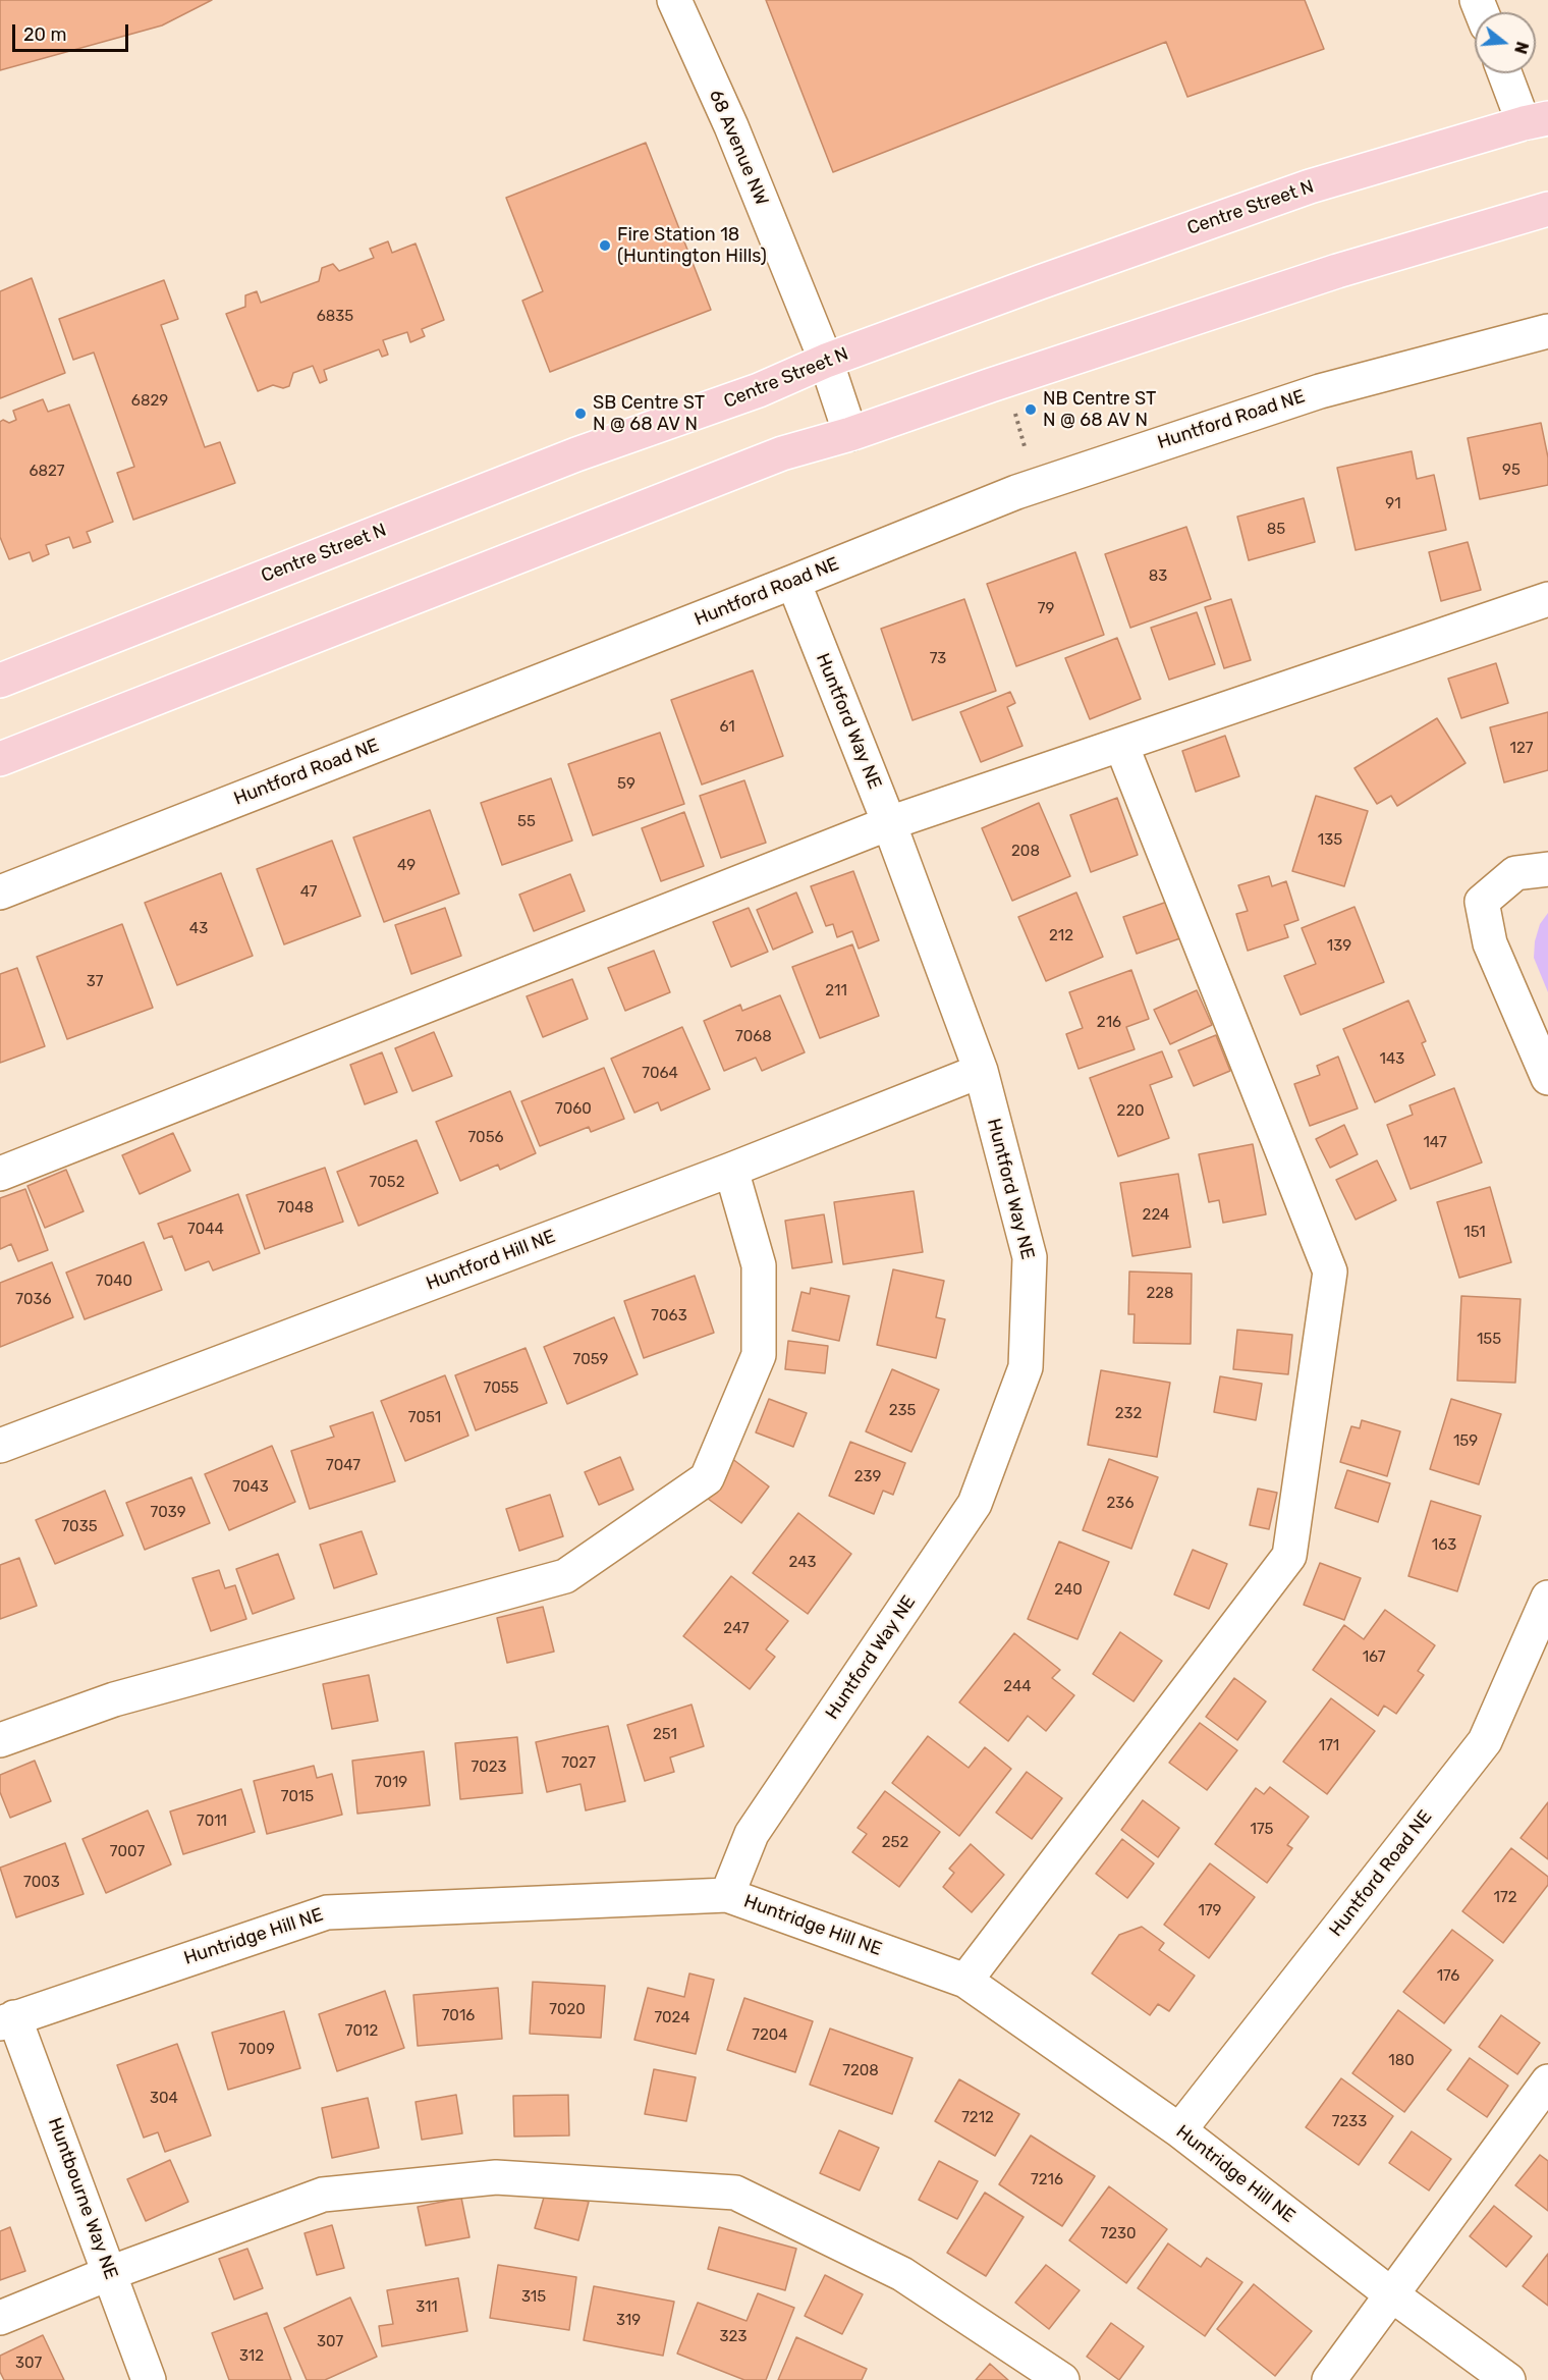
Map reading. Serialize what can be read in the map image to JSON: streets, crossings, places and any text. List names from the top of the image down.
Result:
{
  "streets": {
    "main road": ["Centre Street N"],
    "street": [
      "68 Avenue NW",
      "Huntford Road NE",
      "Huntford Way NE",
      "Huntford Hill NE",
      "Huntridge Hill NE",
      "Huntbourne Way NE"
    ]
  },
  "crossings": [
    ["68 Avenue NW", "Centre Street N"],
    ["Huntford Road NE", "Huntford Way NE"],
    ["Huntford Road NE", "Huntridge Hill NE"],
    ["Huntford Way NE", "Huntford Hill NE"],
    ["Huntford Way NE", "Huntridge Hill NE"],
    ["Huntridge Hill NE", "Huntbourne Way NE"]
  ],
  "places": ["Fire Station 18 (Huntington Hills)", "NB Centre ST N @ 68 AV N", "SB Centre ST N @ 68 AV N"],
  "house_numbers": [
    "6835",
    "6829",
    "95",
    "6827",
    "91",
    "85",
    "83",
    "79",
    "73",
    "61",
    "127",
    "59",
    "55",
    "135",
    "208",
    "49",
    "47",
    "43",
    "212",
    "139",
    "37",
    "211",
    "216",
    "7068",
    "143",
    "7064",
    "7060",
    "220",
    "7056",
    "147",
    "7052",
    "7048",
    "224",
    "7044",
    "151",
    "7040",
    "228",
    "7036",
    "7063",
    "155",
    "7059",
    "7055",
    "235",
    "232",
    "7051",
    "159",
    "7047",
    "239",
    "7043",
    "236",
    "7039",
    "7035",
    "163",
    "243",
    "240",
    "247",
    "167",
    "244",
    "251",
    "171",
    "7027",
    "7023",
    "7019",
    "7015",
    "7011",
    "175",
    "252",
    "7007",
    "7003",
    "172",
    "179",
    "176",
    "7020",
    "7016",
    "7024",
    "7012",
    "7204",
    "7009",
    "180",
    "7208",
    "304",
    "7212",
    "7233",
    "7216",
    "7230",
    "315",
    "311",
    "319",
    "323",
    "307",
    "312",
    "307"
  ],
  "scale_bar": "20 m",
  "north": "right"
}
